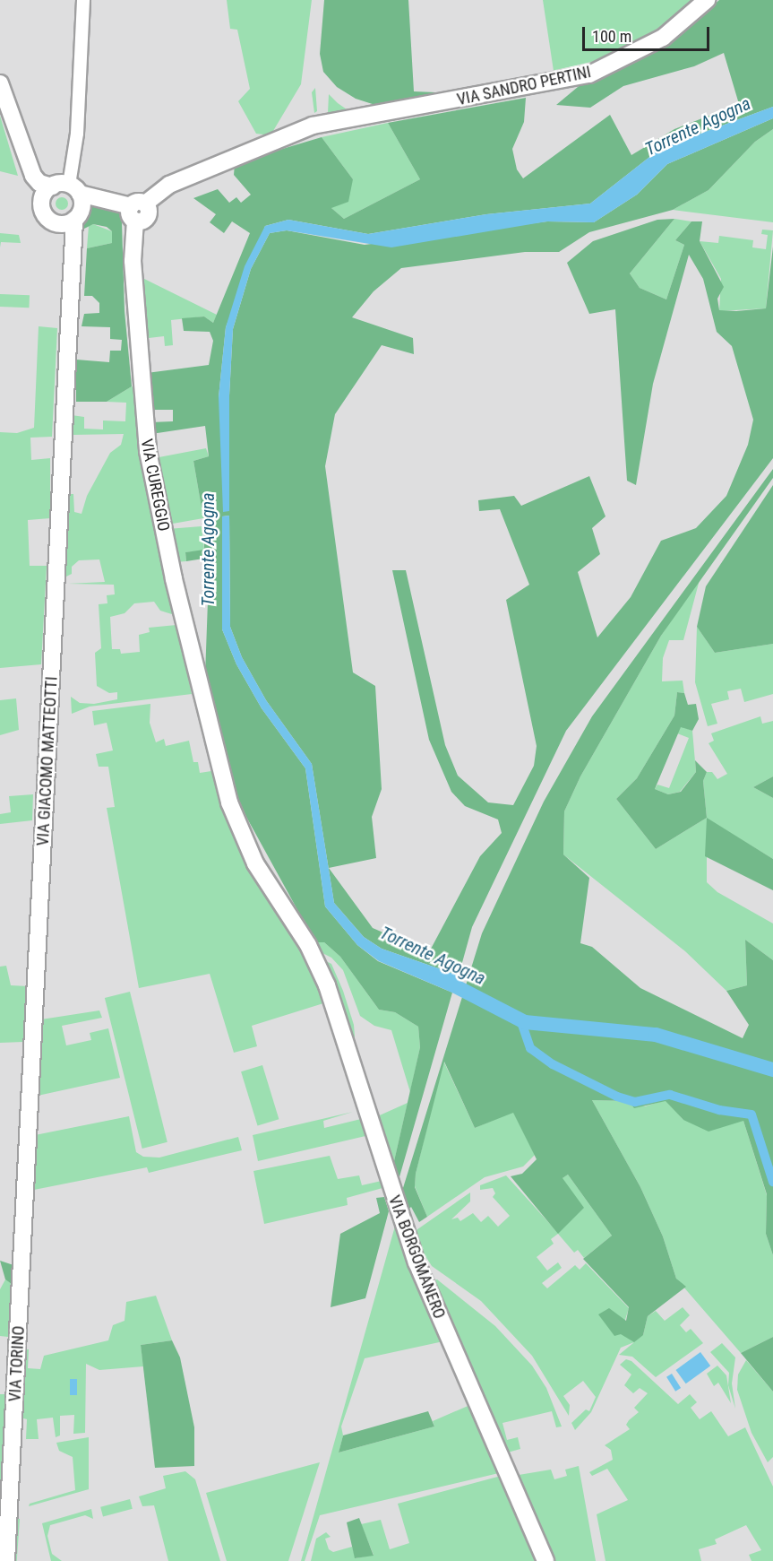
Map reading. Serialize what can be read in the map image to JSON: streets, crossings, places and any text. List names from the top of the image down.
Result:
{
  "streets": {
    "main road": [
      "VIA SANDRO PERTINI",
      "VIA CUREGGIO",
      "VIA GIACOMO MATTEOTTI",
      "VIA BORGOMANERO",
      "VIA TORINO"
    ]
  },
  "crossings": [
    ["VIA SANDRO PERTINI", "VIA CUREGGIO"],
    ["VIA CUREGGIO", "VIA BORGOMANERO"],
    ["VIA GIACOMO MATTEOTTI", "VIA TORINO"]
  ],
  "water": ["Torrente Agogna"],
  "scale_bar": "100 m"
}
